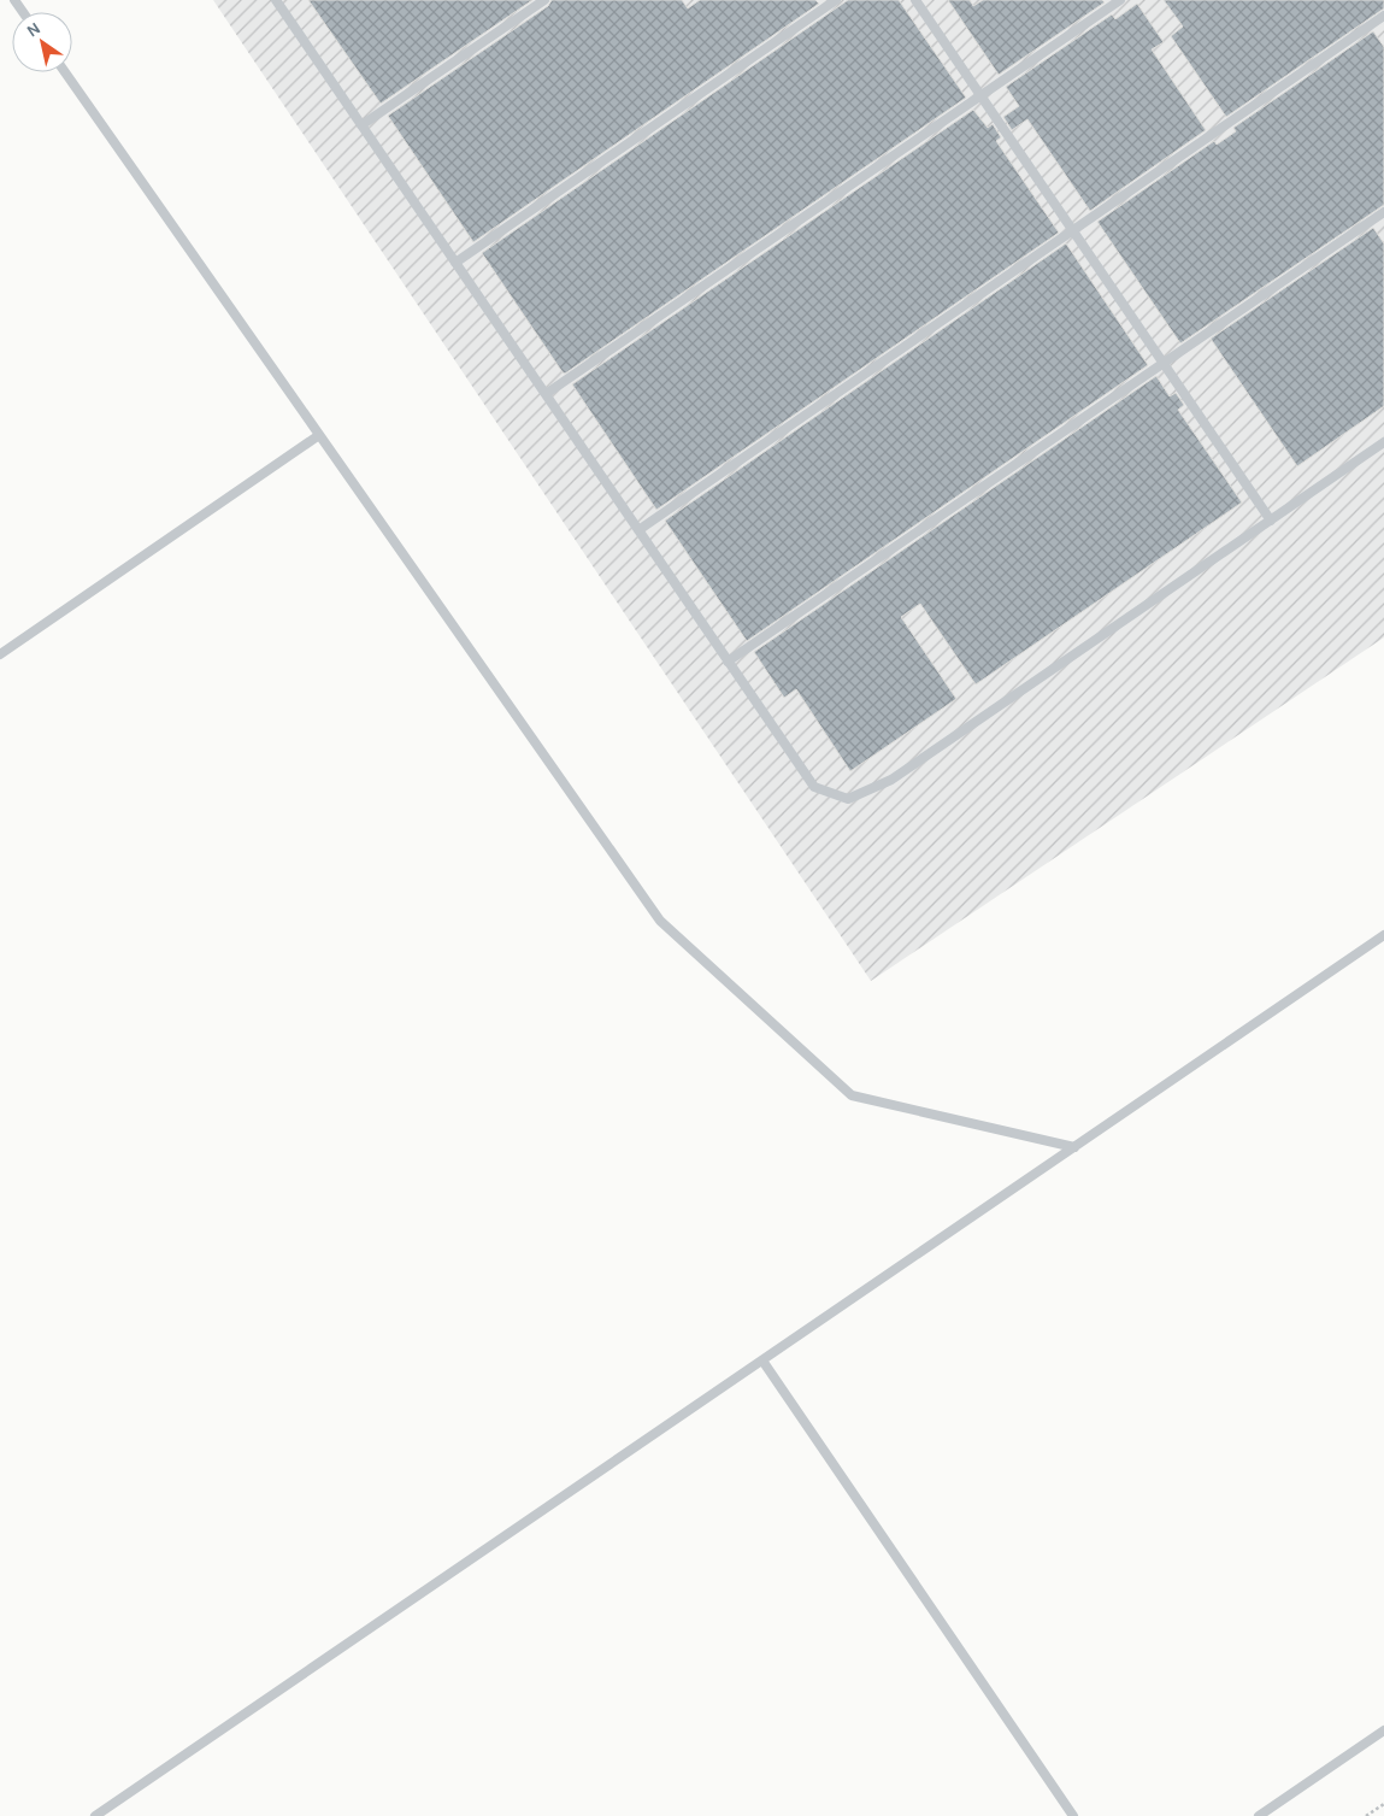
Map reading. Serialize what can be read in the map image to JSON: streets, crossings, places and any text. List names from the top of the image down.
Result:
{
  "north": "top left"
}
